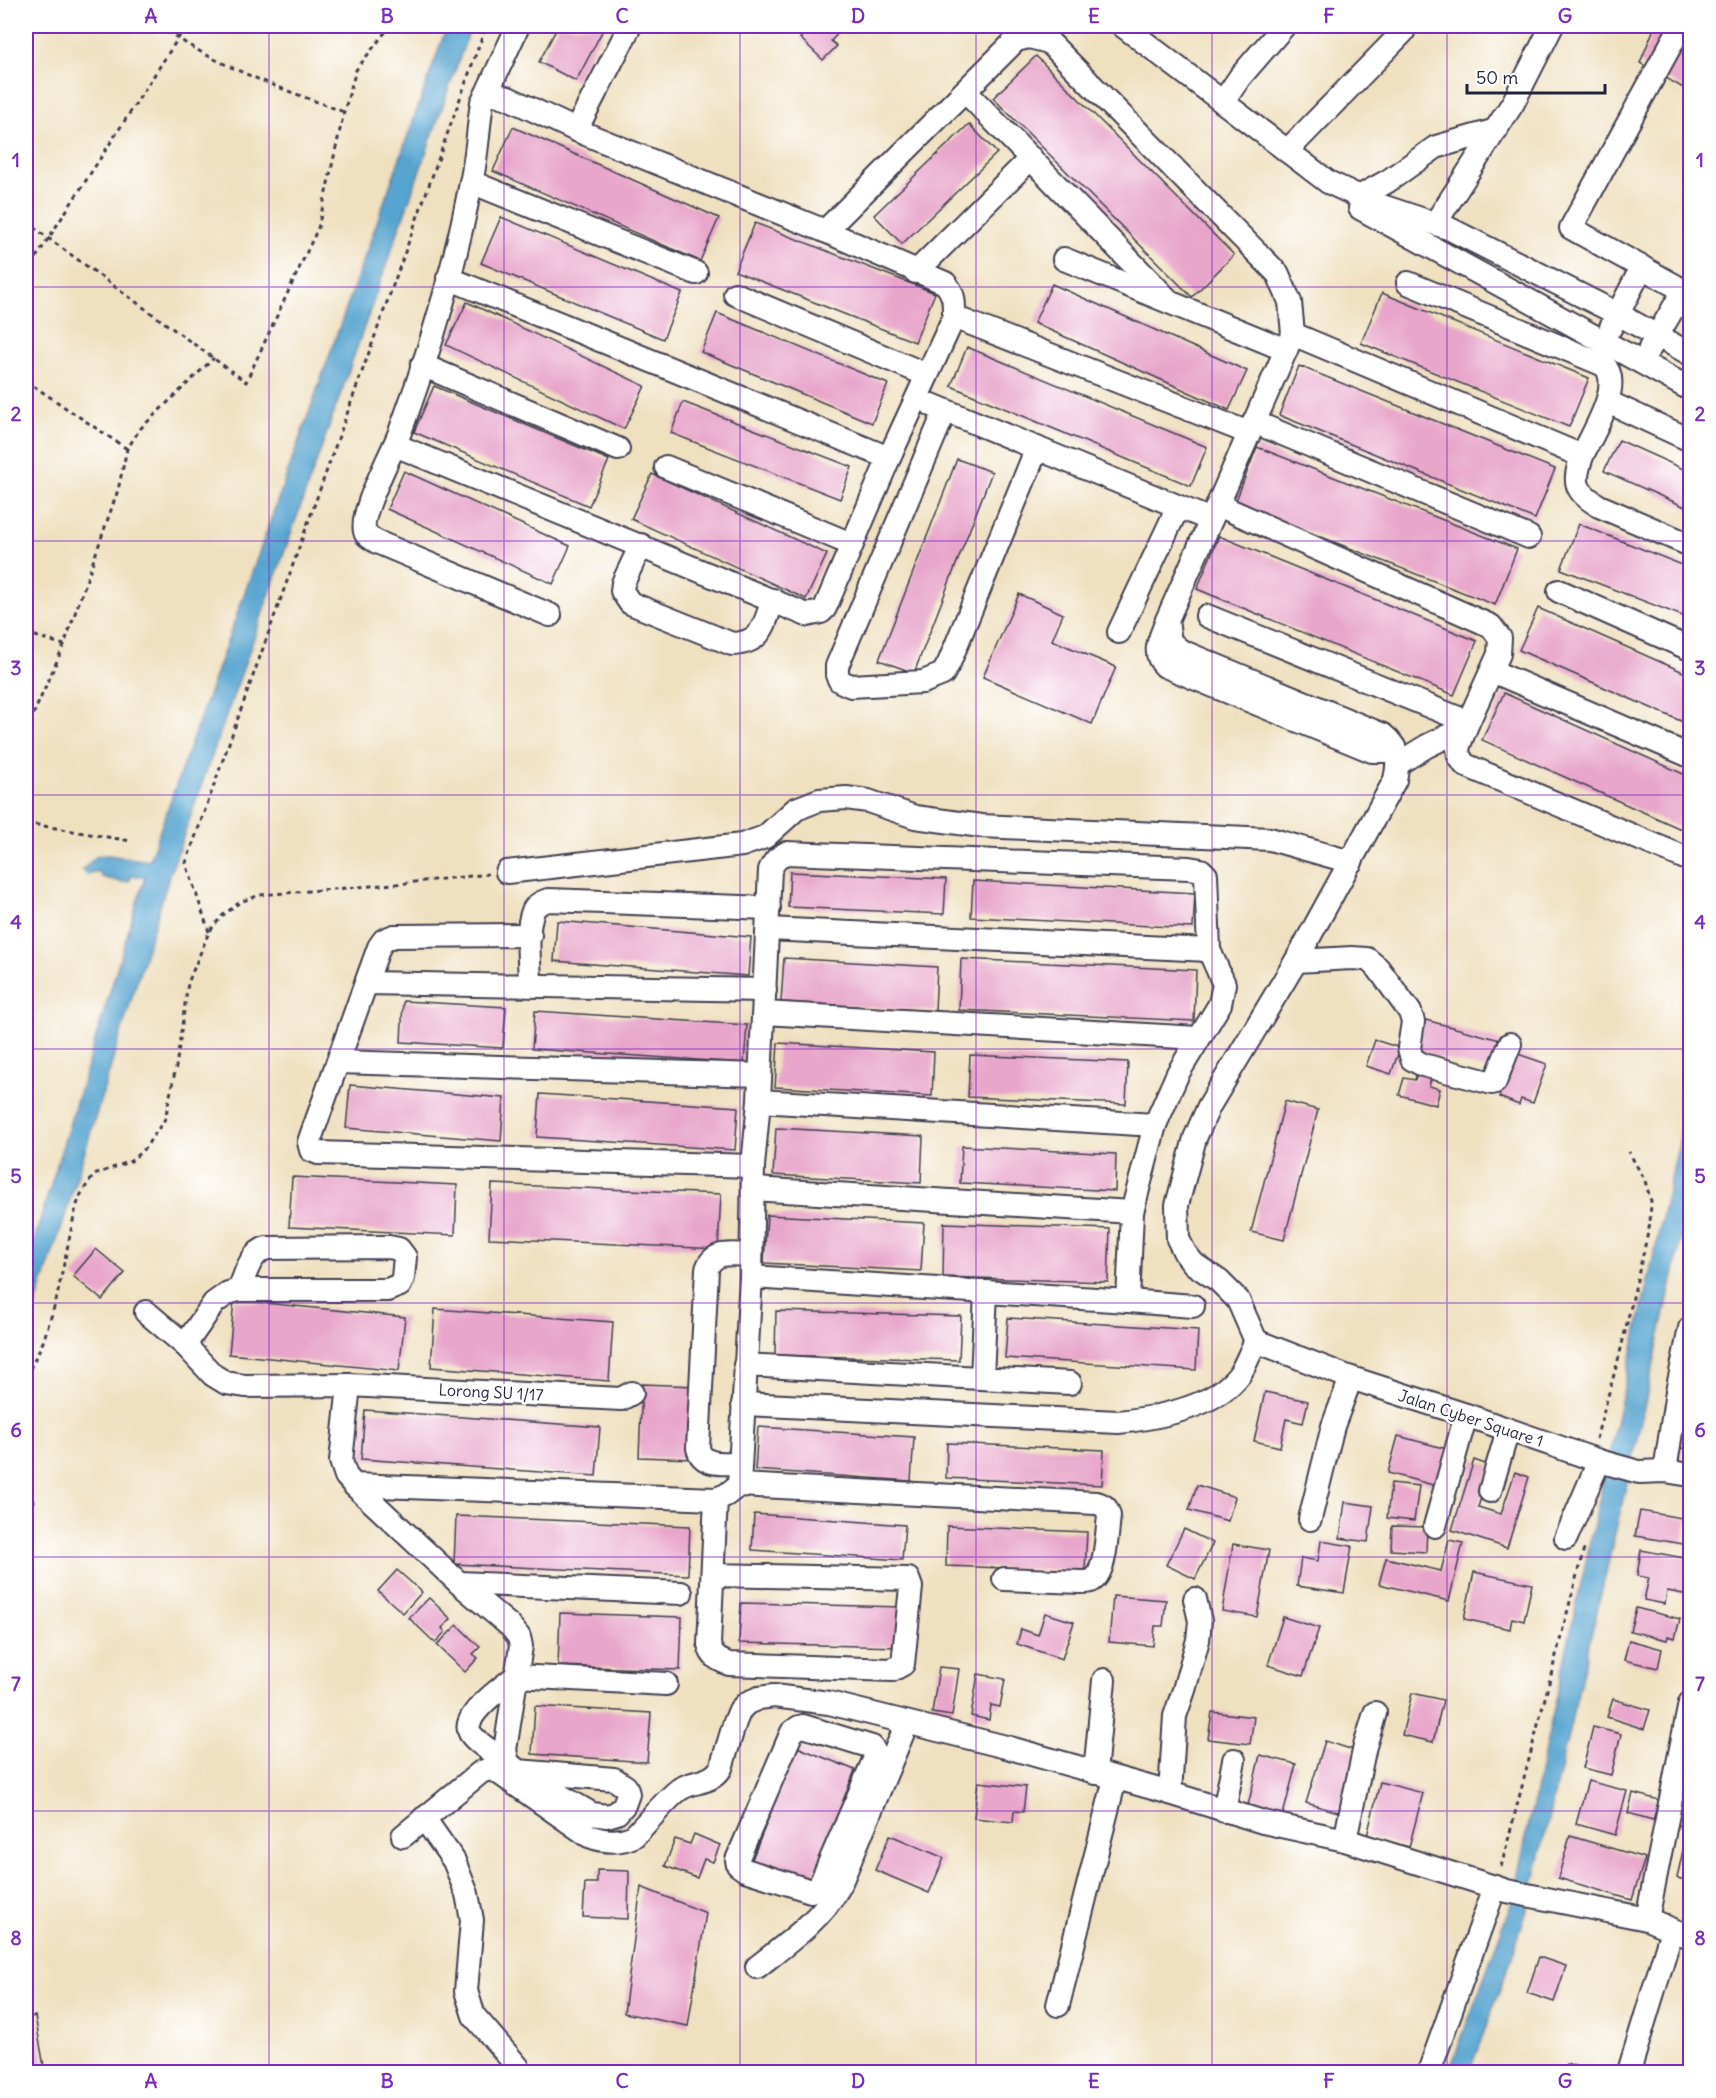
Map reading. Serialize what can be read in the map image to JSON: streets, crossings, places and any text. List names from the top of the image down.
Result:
{
  "streets": {
    "street": ["Lorong SU 1/17", "Jalan Cyber Square 1"]
  },
  "scale_bar": "50 m",
  "grid": {
    "columns": [
      "A",
      "B",
      "C",
      "D",
      "E",
      "F",
      "G"
    ],
    "rows": [
      "1",
      "2",
      "3",
      "4",
      "5",
      "6",
      "7",
      "8"
    ]
  }
}
